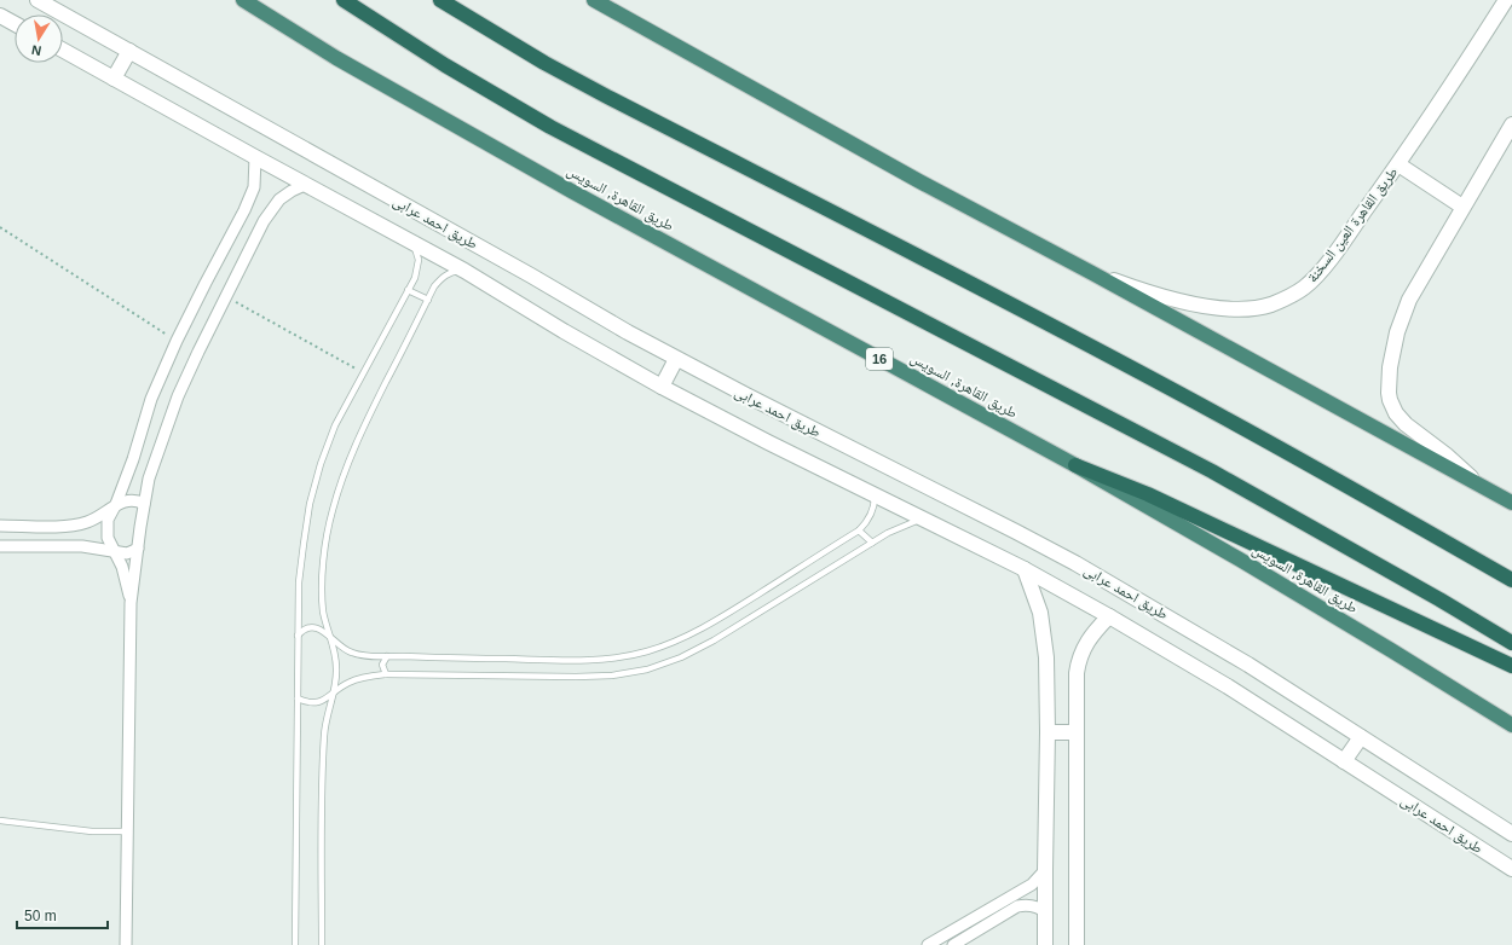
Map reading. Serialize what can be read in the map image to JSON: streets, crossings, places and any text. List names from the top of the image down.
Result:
{
  "streets": {
    "highway": ["طريق القاهرة, السويس", "16"],
    "street": ["طريق احمد عرابى", "طريق القاهرة العين السخنة"]
  },
  "scale_bar": "50 m",
  "north": "bottom"
}
